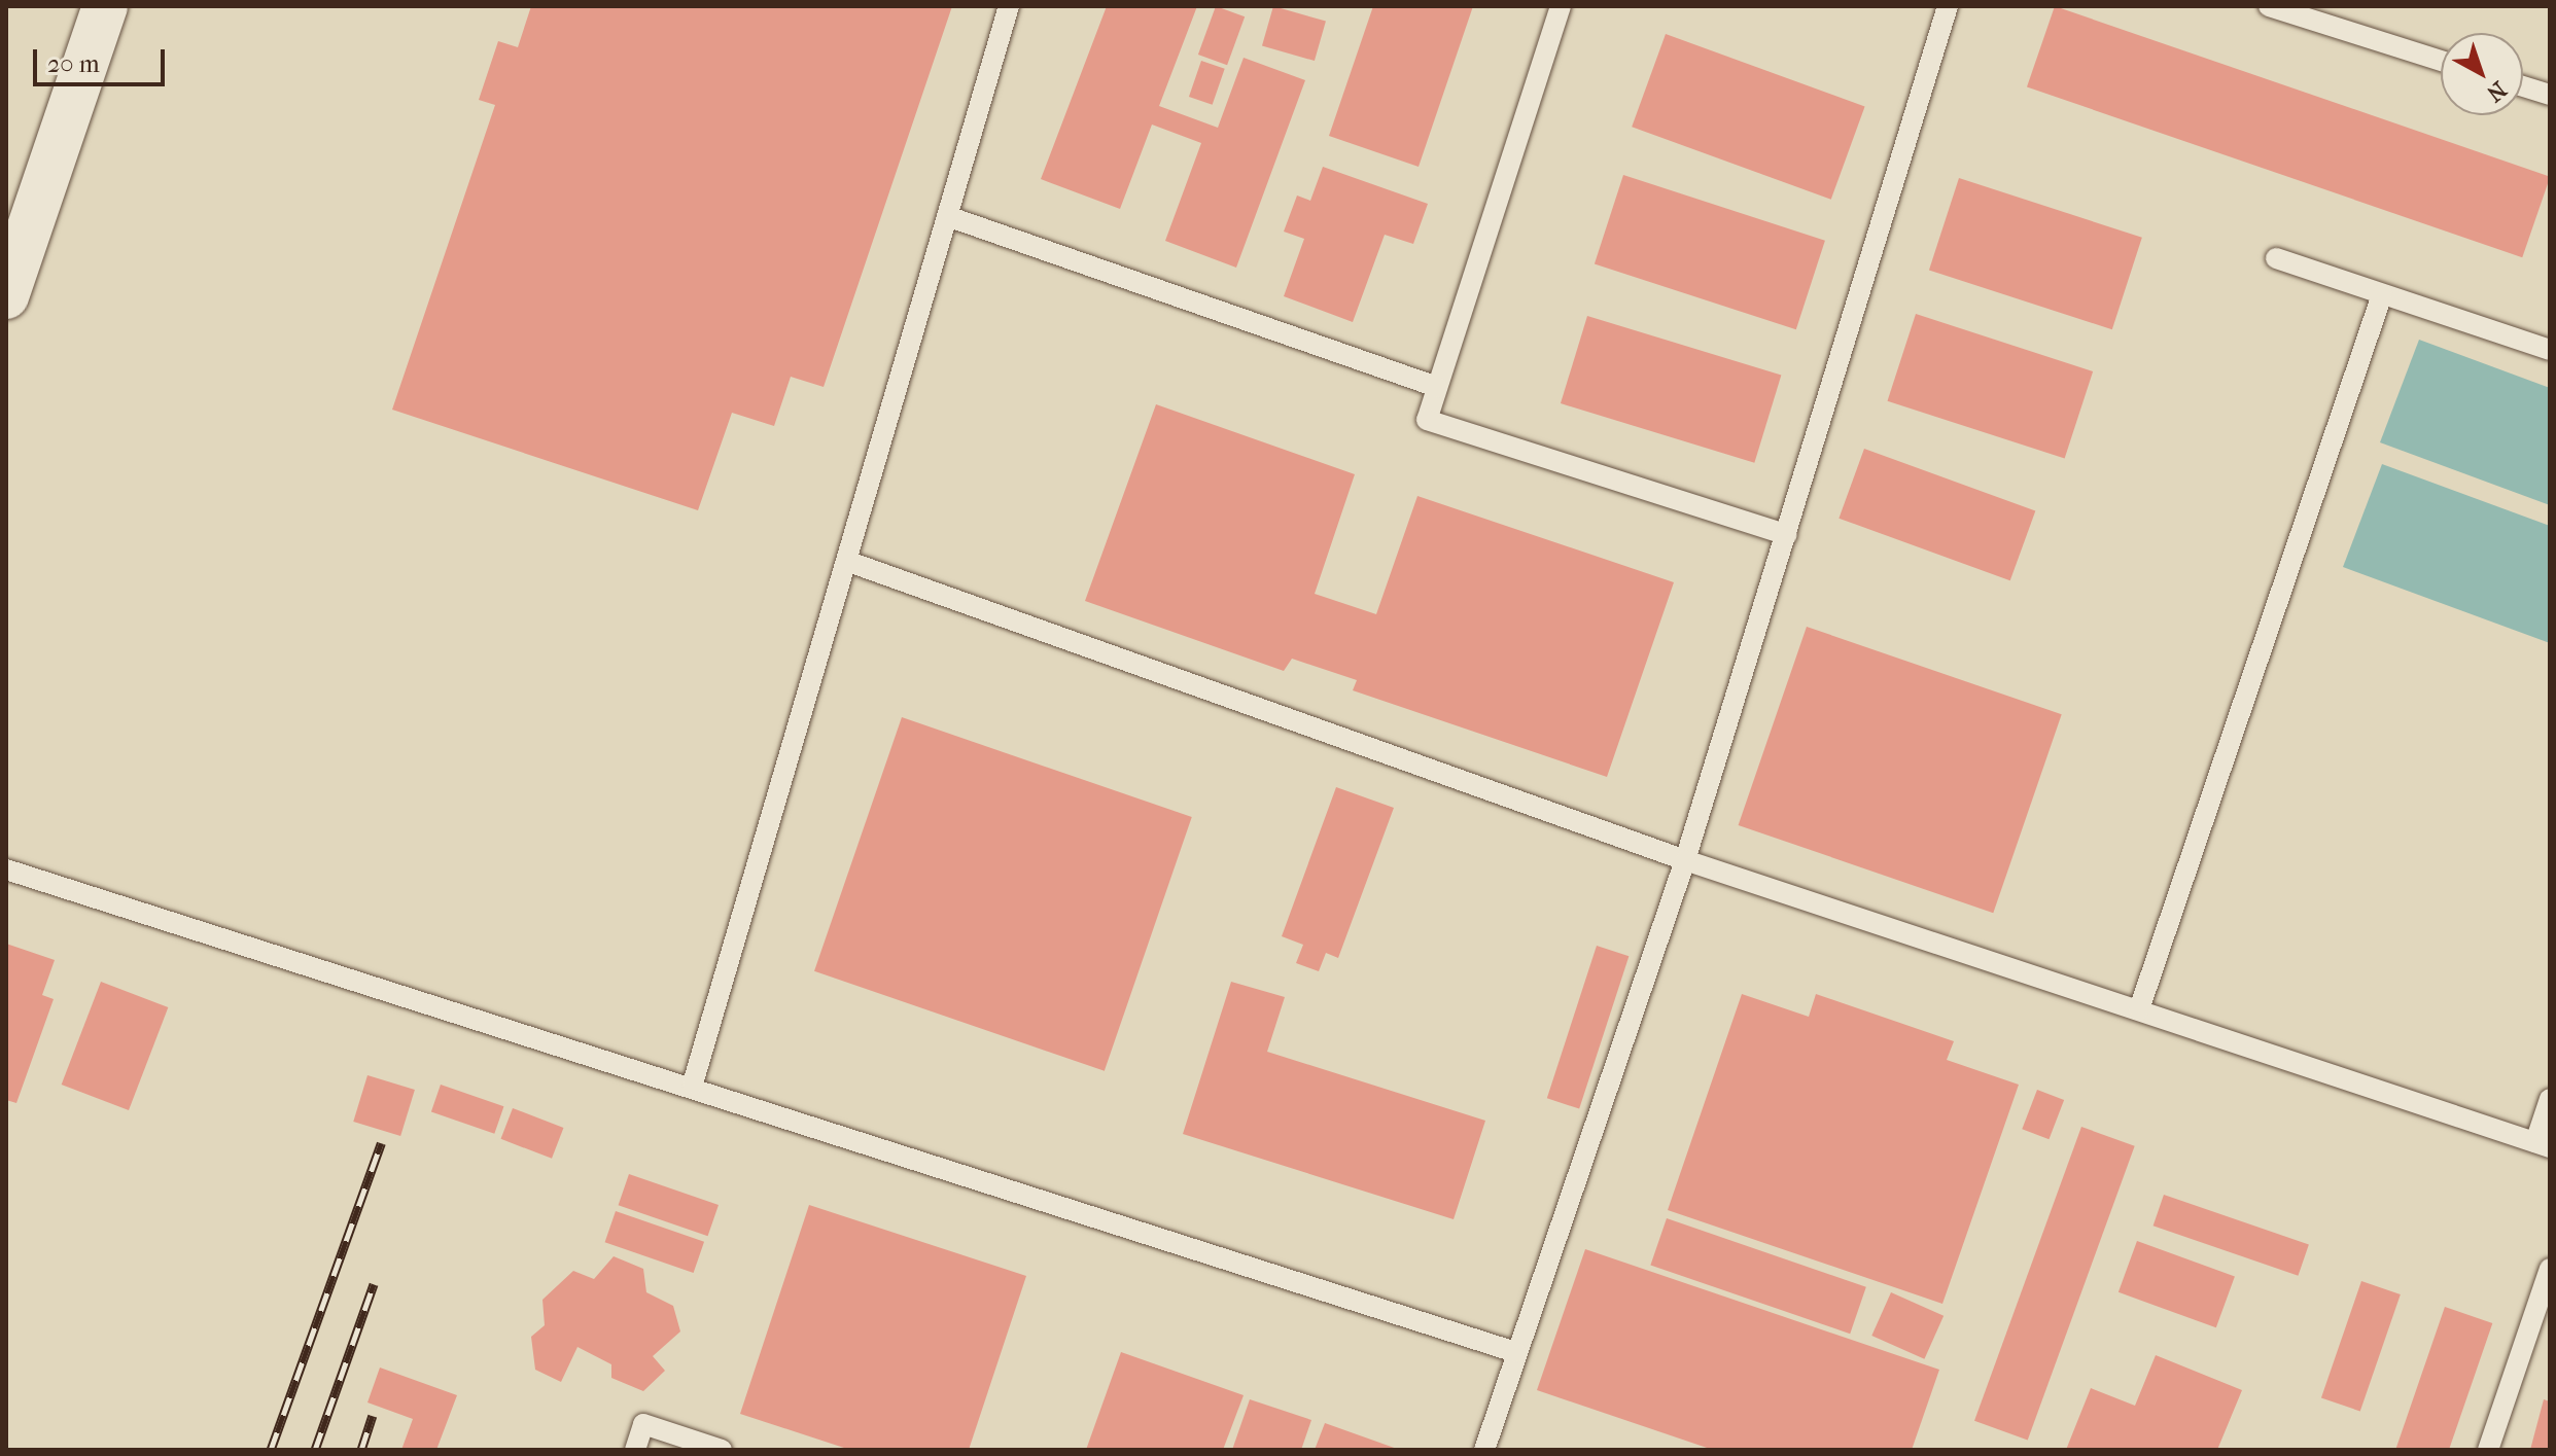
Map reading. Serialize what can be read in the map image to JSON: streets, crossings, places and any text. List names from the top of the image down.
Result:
{
  "scale_bar": "20 m",
  "north": "bottom right"
}
